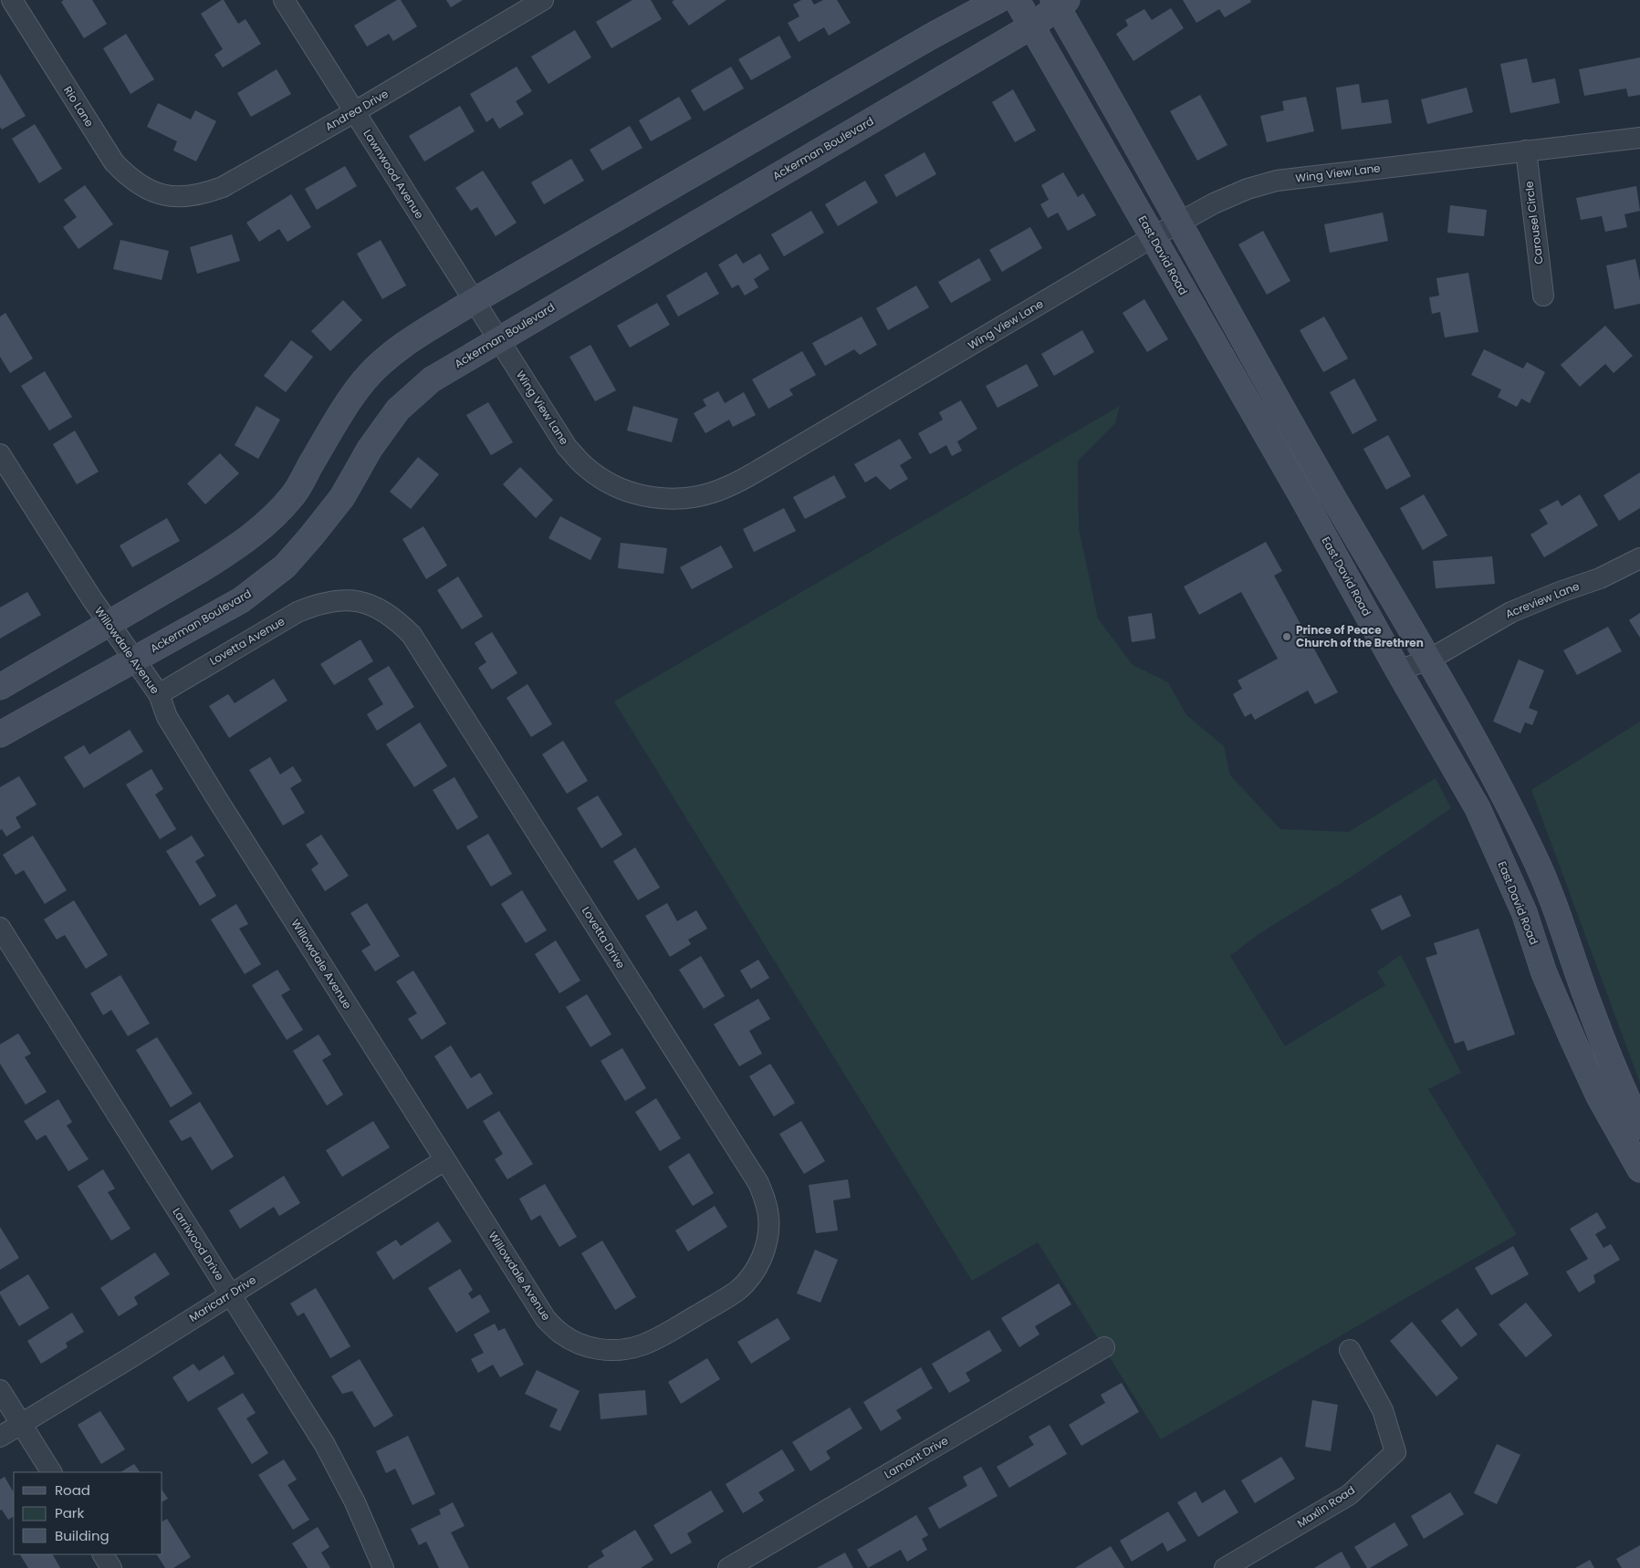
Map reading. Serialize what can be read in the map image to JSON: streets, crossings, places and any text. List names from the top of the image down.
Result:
{
  "streets": {
    "street": [
      "Rio Lane",
      "Andrea Drive",
      "Ackerman Boulevard",
      "Wing View Lane",
      "Lawnwood Avenue",
      "Carousel Circle",
      "East David Road",
      "Acreview Lane",
      "Lovetta Avenue",
      "Willowdale Avenue",
      "Lovetta Drive",
      "Larriwood Drive",
      "Maricarr Drive",
      "Lamont Drive",
      "Maxlin Road"
    ]
  },
  "crossings": [
    ["Rio Lane", "Andrea Drive"],
    ["Andrea Drive", "Lawnwood Avenue"],
    ["Ackerman Boulevard", "Wing View Lane"],
    ["Ackerman Boulevard", "East David Road"],
    ["Ackerman Boulevard", "Willowdale Avenue"],
    ["Wing View Lane", "Lawnwood Avenue"],
    ["Wing View Lane", "Carousel Circle"],
    ["Wing View Lane", "East David Road"],
    ["East David Road", "Acreview Lane"],
    ["Lovetta Avenue", "Willowdale Avenue"],
    ["Lovetta Avenue", "Lovetta Drive"],
    ["Willowdale Avenue", "Lovetta Drive"],
    ["Willowdale Avenue", "Maricarr Drive"],
    ["Larriwood Drive", "Maricarr Drive"]
  ],
  "places": ["Prince of Peace Church of the Brethren"],
  "legend": ["Road", "Park", "Building"]
}
